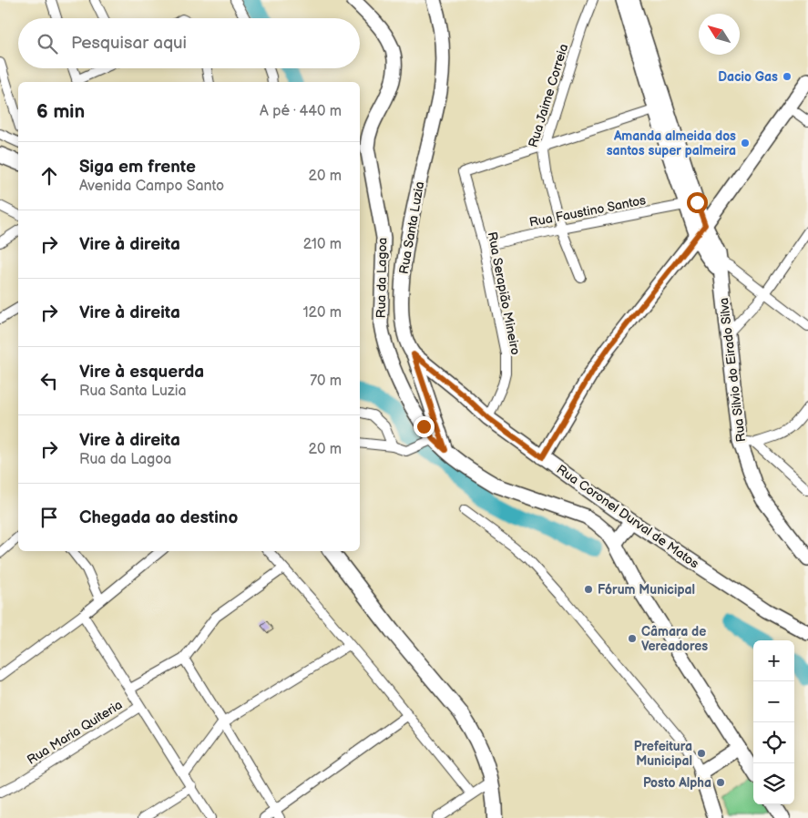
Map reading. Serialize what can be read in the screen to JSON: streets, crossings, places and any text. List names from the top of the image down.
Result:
{
  "streets": {
    "street": [
      "Rua Jaime Correia",
      "Rua Faustino Santos",
      "Rua Santa Luzia",
      "Rua da Lagoa",
      "Rua Serapião Mineiro",
      "Rua Silvio do Eirado Silva",
      "Rua Coronel Durval de Matos",
      "Rua Maria Quiteria"
    ]
  },
  "crossings": [
    ["Rua Jaime Correia", "Rua Faustino Santos"],
    ["Rua Jaime Correia", "Rua Serapião Mineiro"],
    ["Rua Faustino Santos", "Rua Serapião Mineiro"],
    ["Rua Faustino Santos", "Rua Silvio do Eirado Silva"],
    ["Rua Santa Luzia", "Rua da Lagoa"],
    ["Rua Santa Luzia", "Rua Coronel Durval de Matos"],
    ["Rua Serapião Mineiro", "Rua Coronel Durval de Matos"]
  ],
  "places": [
    "Dacio Gas",
    "Amanda almeida dos santos super palmeira",
    "Fórum Municipal",
    "Câmara de Vereadores",
    "Prefeitura Municipal",
    "Posto Alpha"
  ],
  "north": "top left",
  "page": {
    "search": "Pesquisar aqui",
    "heading": ["6 min", "A pé · 440 m"],
    "list": [
      ["Siga em frente", "Avenida Campo Santo", "20 m"],
      ["Vire à direita", "210 m"],
      ["Vire à direita", "120 m"],
      ["Vire à esquerda", "Rua Santa Luzia", "70 m"],
      ["Vire à direita", "Rua da Lagoa", "20 m"],
      "Chegada ao destino"
    ],
    "map_buttons": ["+", "−"]
  }
}
